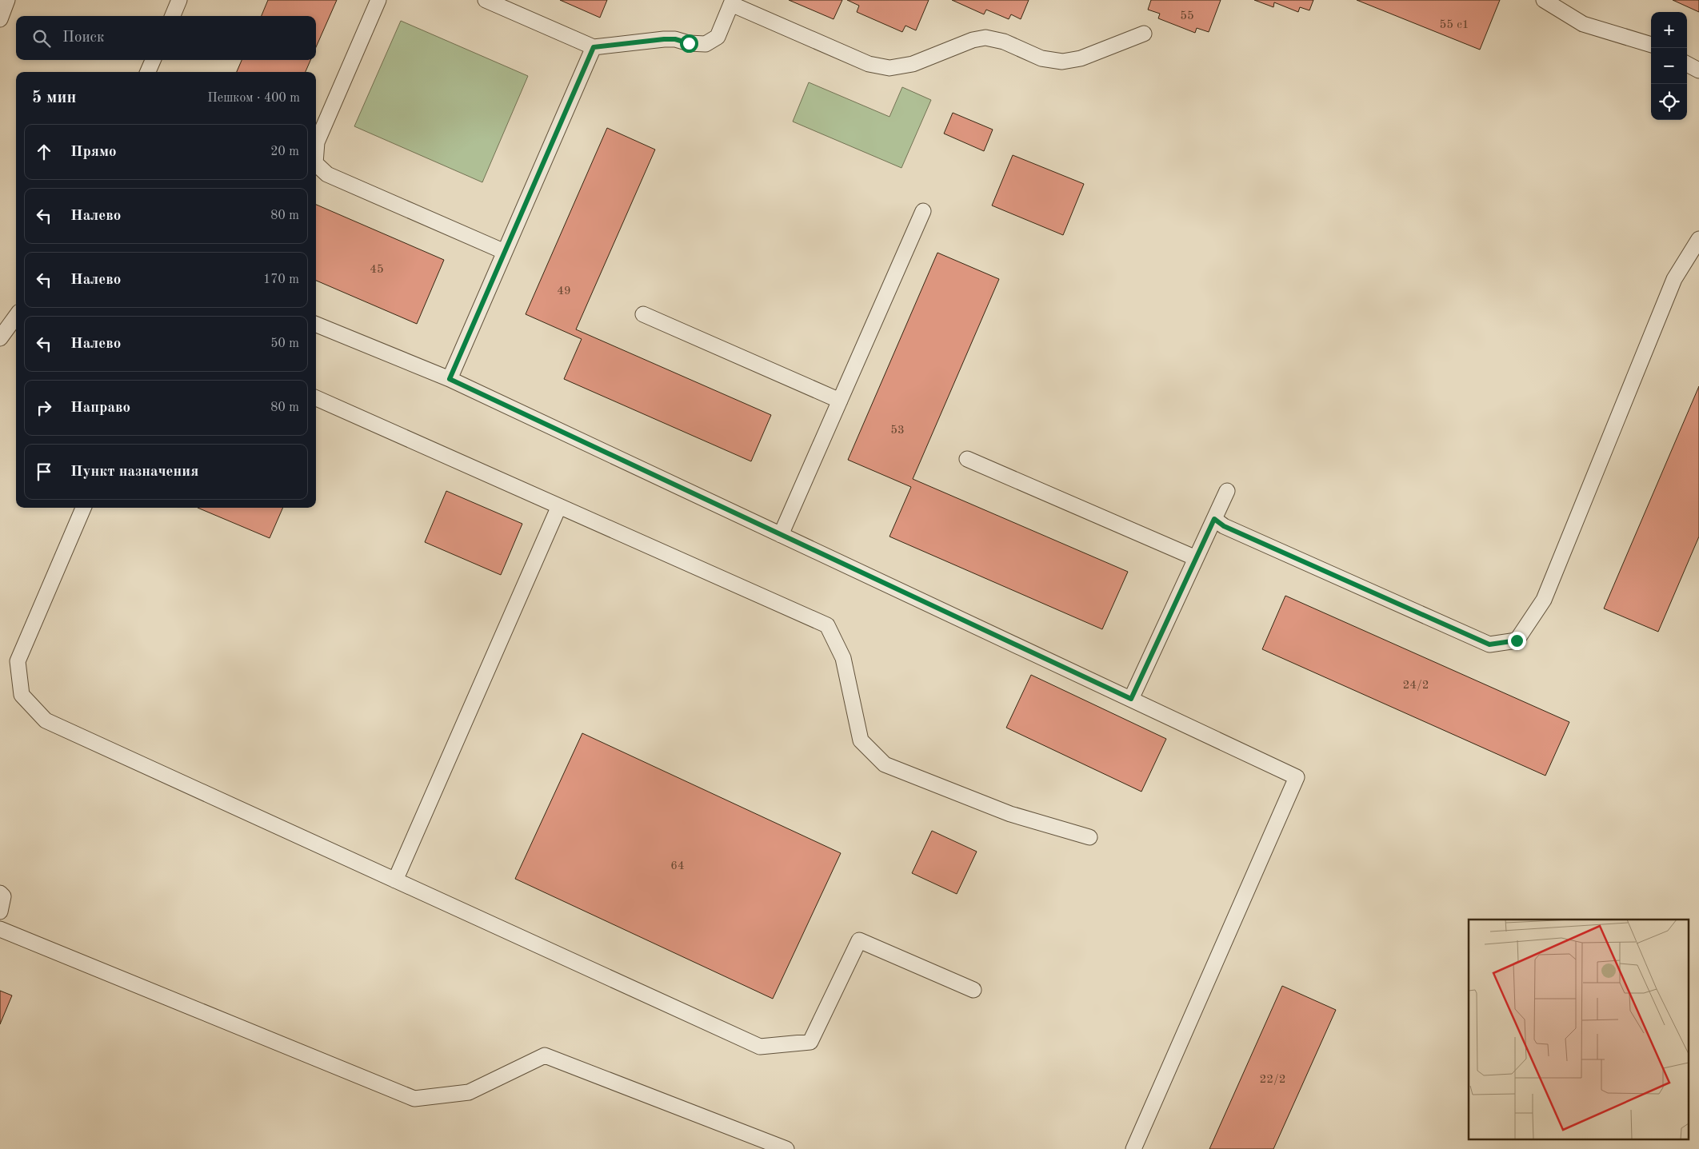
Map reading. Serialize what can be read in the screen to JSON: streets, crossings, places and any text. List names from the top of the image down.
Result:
{
  "house_numbers": [
    "55",
    "55 с1",
    "45",
    "49",
    "53",
    "24/2",
    "64",
    "22/2"
  ],
  "page": {
    "map_buttons": ["+", "−"],
    "search": "Поиск",
    "heading": ["5 мин", "Пешком · 400 m"],
    "list": [
      ["Прямо", "20 m"],
      ["Налево", "80 m"],
      ["Налево", "170 m"],
      ["Налево", "50 m"],
      ["Направо", "80 m"],
      "Пункт назначения"
    ]
  }
}
